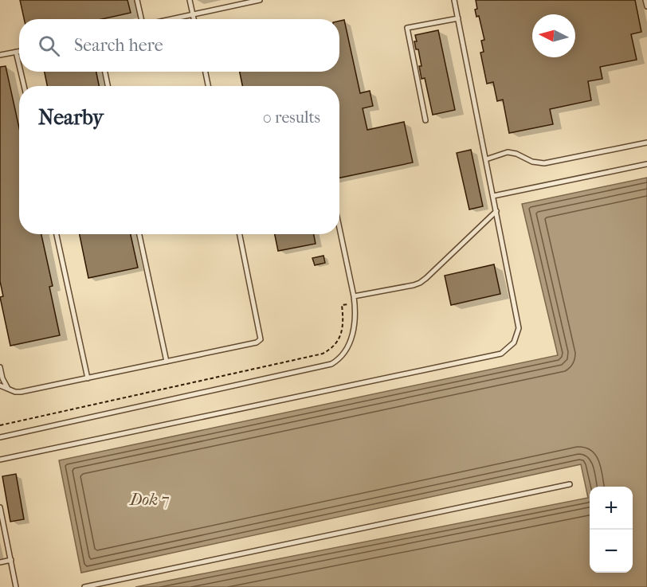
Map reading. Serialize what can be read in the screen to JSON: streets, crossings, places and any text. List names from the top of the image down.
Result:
{
  "water": ["Dok 7"],
  "north": "left",
  "page": {
    "search": "Search here",
    "heading": ["Nearby", "0 results"],
    "map_buttons": ["+", "−"]
  }
}
